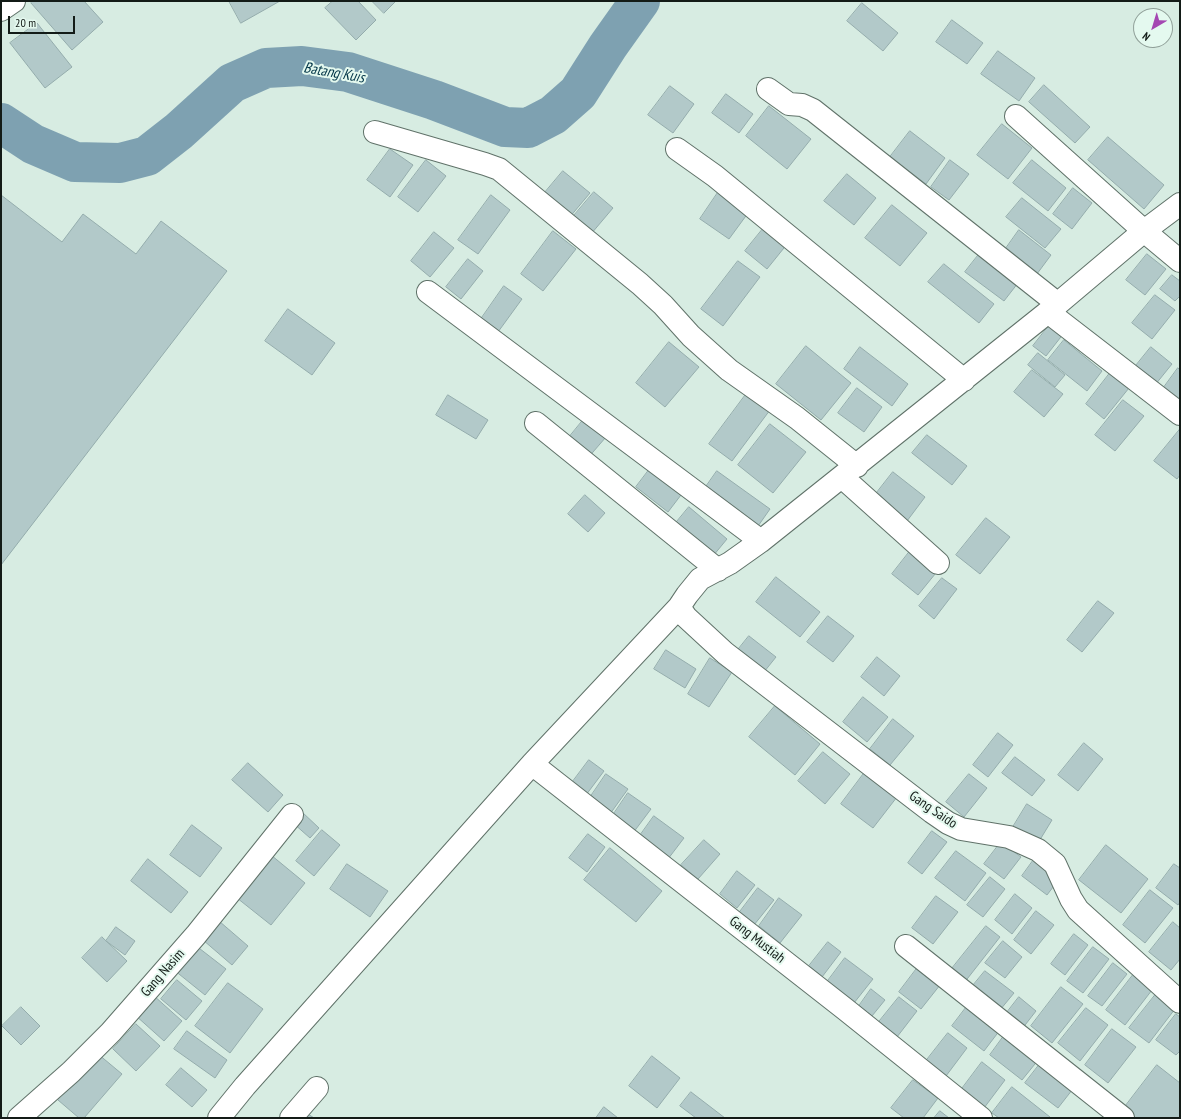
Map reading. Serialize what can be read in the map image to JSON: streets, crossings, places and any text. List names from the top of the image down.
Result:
{
  "streets": {
    "street": ["Gang Saido", "Gang Mustiah", "Gang Nasim"]
  },
  "water": ["Batang Kuis"],
  "scale_bar": "20 m",
  "north": "bottom left"
}
